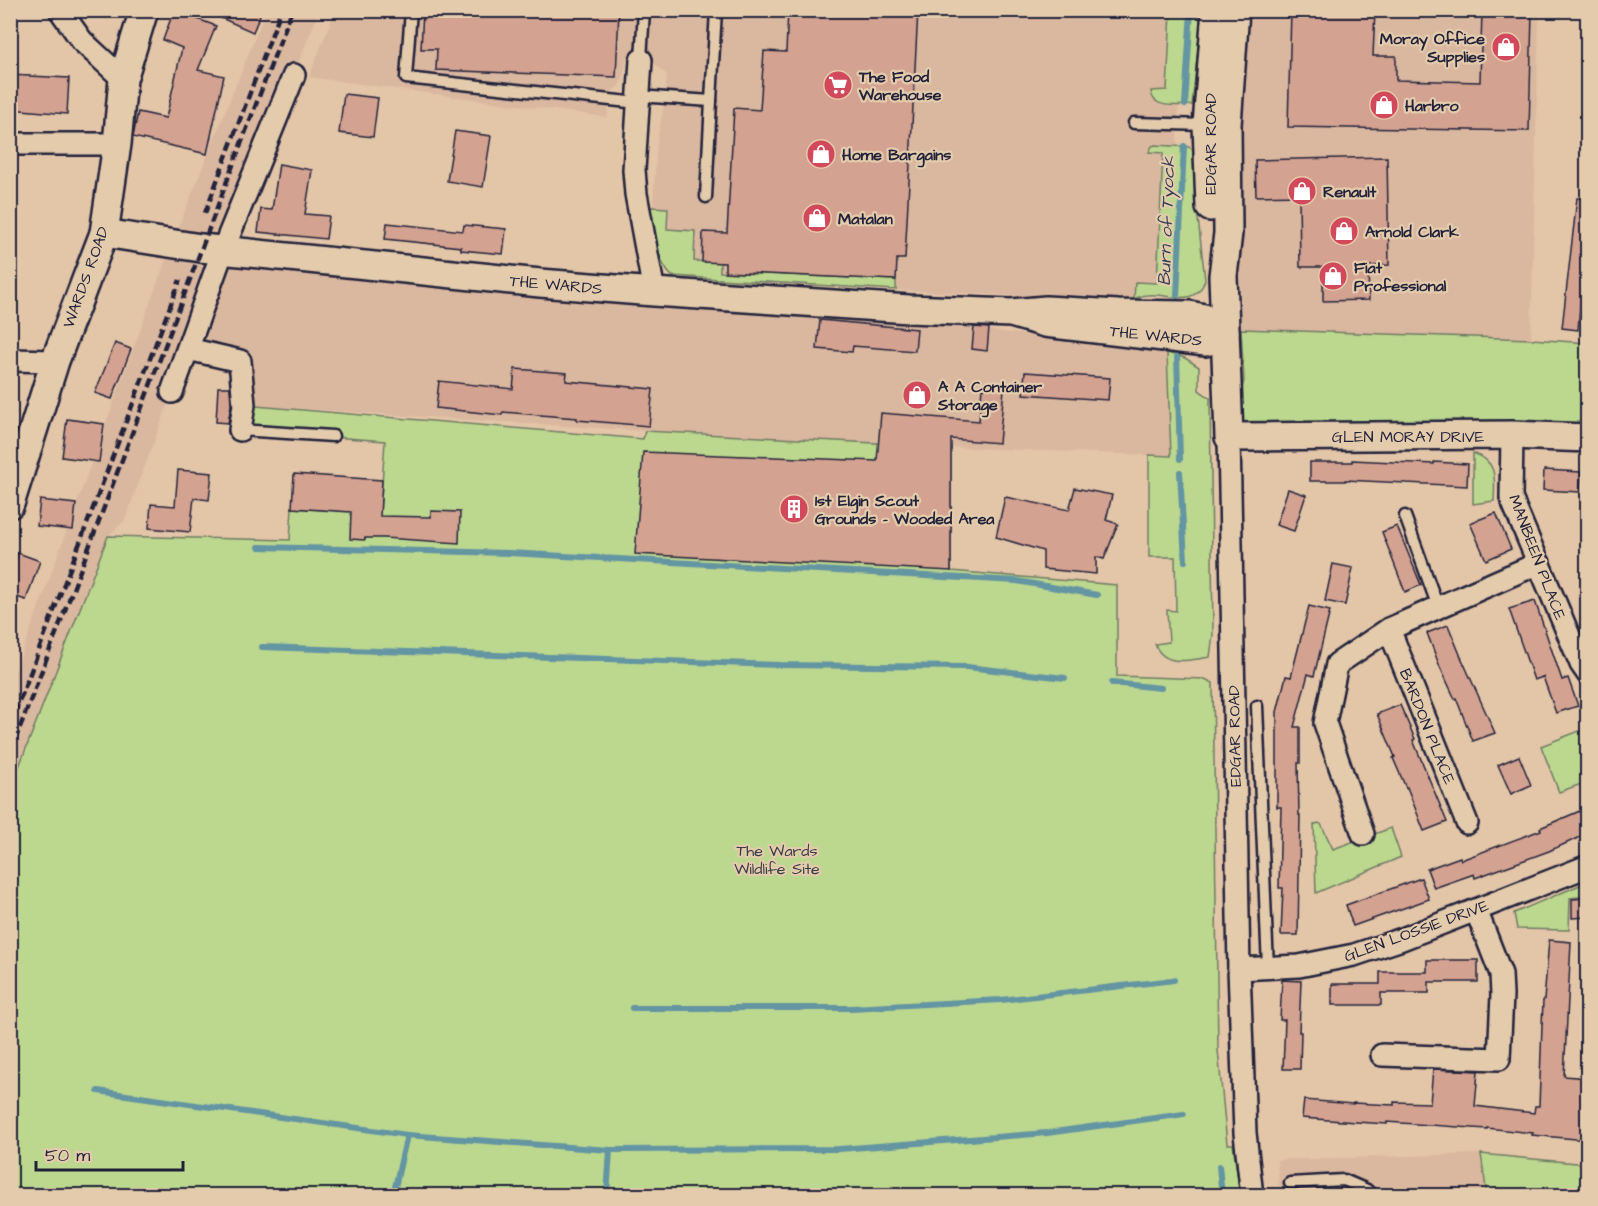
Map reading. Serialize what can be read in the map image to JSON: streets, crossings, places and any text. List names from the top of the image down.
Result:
{
  "streets": {
    "street": [
      "EDGAR ROAD",
      "WARDS ROAD",
      "THE WARDS",
      "GLEN MORAY DRIVE",
      "MANBEEN PLACE",
      "BARDON PLACE",
      "GLEN LOSSIE DRIVE"
    ]
  },
  "crossings": [
    ["EDGAR ROAD", "THE WARDS"],
    ["EDGAR ROAD", "GLEN MORAY DRIVE"],
    ["EDGAR ROAD", "GLEN LOSSIE DRIVE"],
    ["WARDS ROAD", "THE WARDS"],
    ["GLEN MORAY DRIVE", "MANBEEN PLACE"]
  ],
  "water": ["Burn of Tyock"],
  "parks": ["The Wards Wildlife Site"],
  "places": {
    "shop": [
      "Moray Office Supplies",
      "Harbro",
      "Home Bargains",
      "Renault",
      "Matalan",
      "Arnold Clark",
      "Fiat Professional",
      "A A Container Storage"
    ],
    "supermarket": ["The Food Warehouse"],
    "building": ["1st Elgin Scout Grounds - Wooded Area"]
  },
  "scale_bar": "50 m"
}
